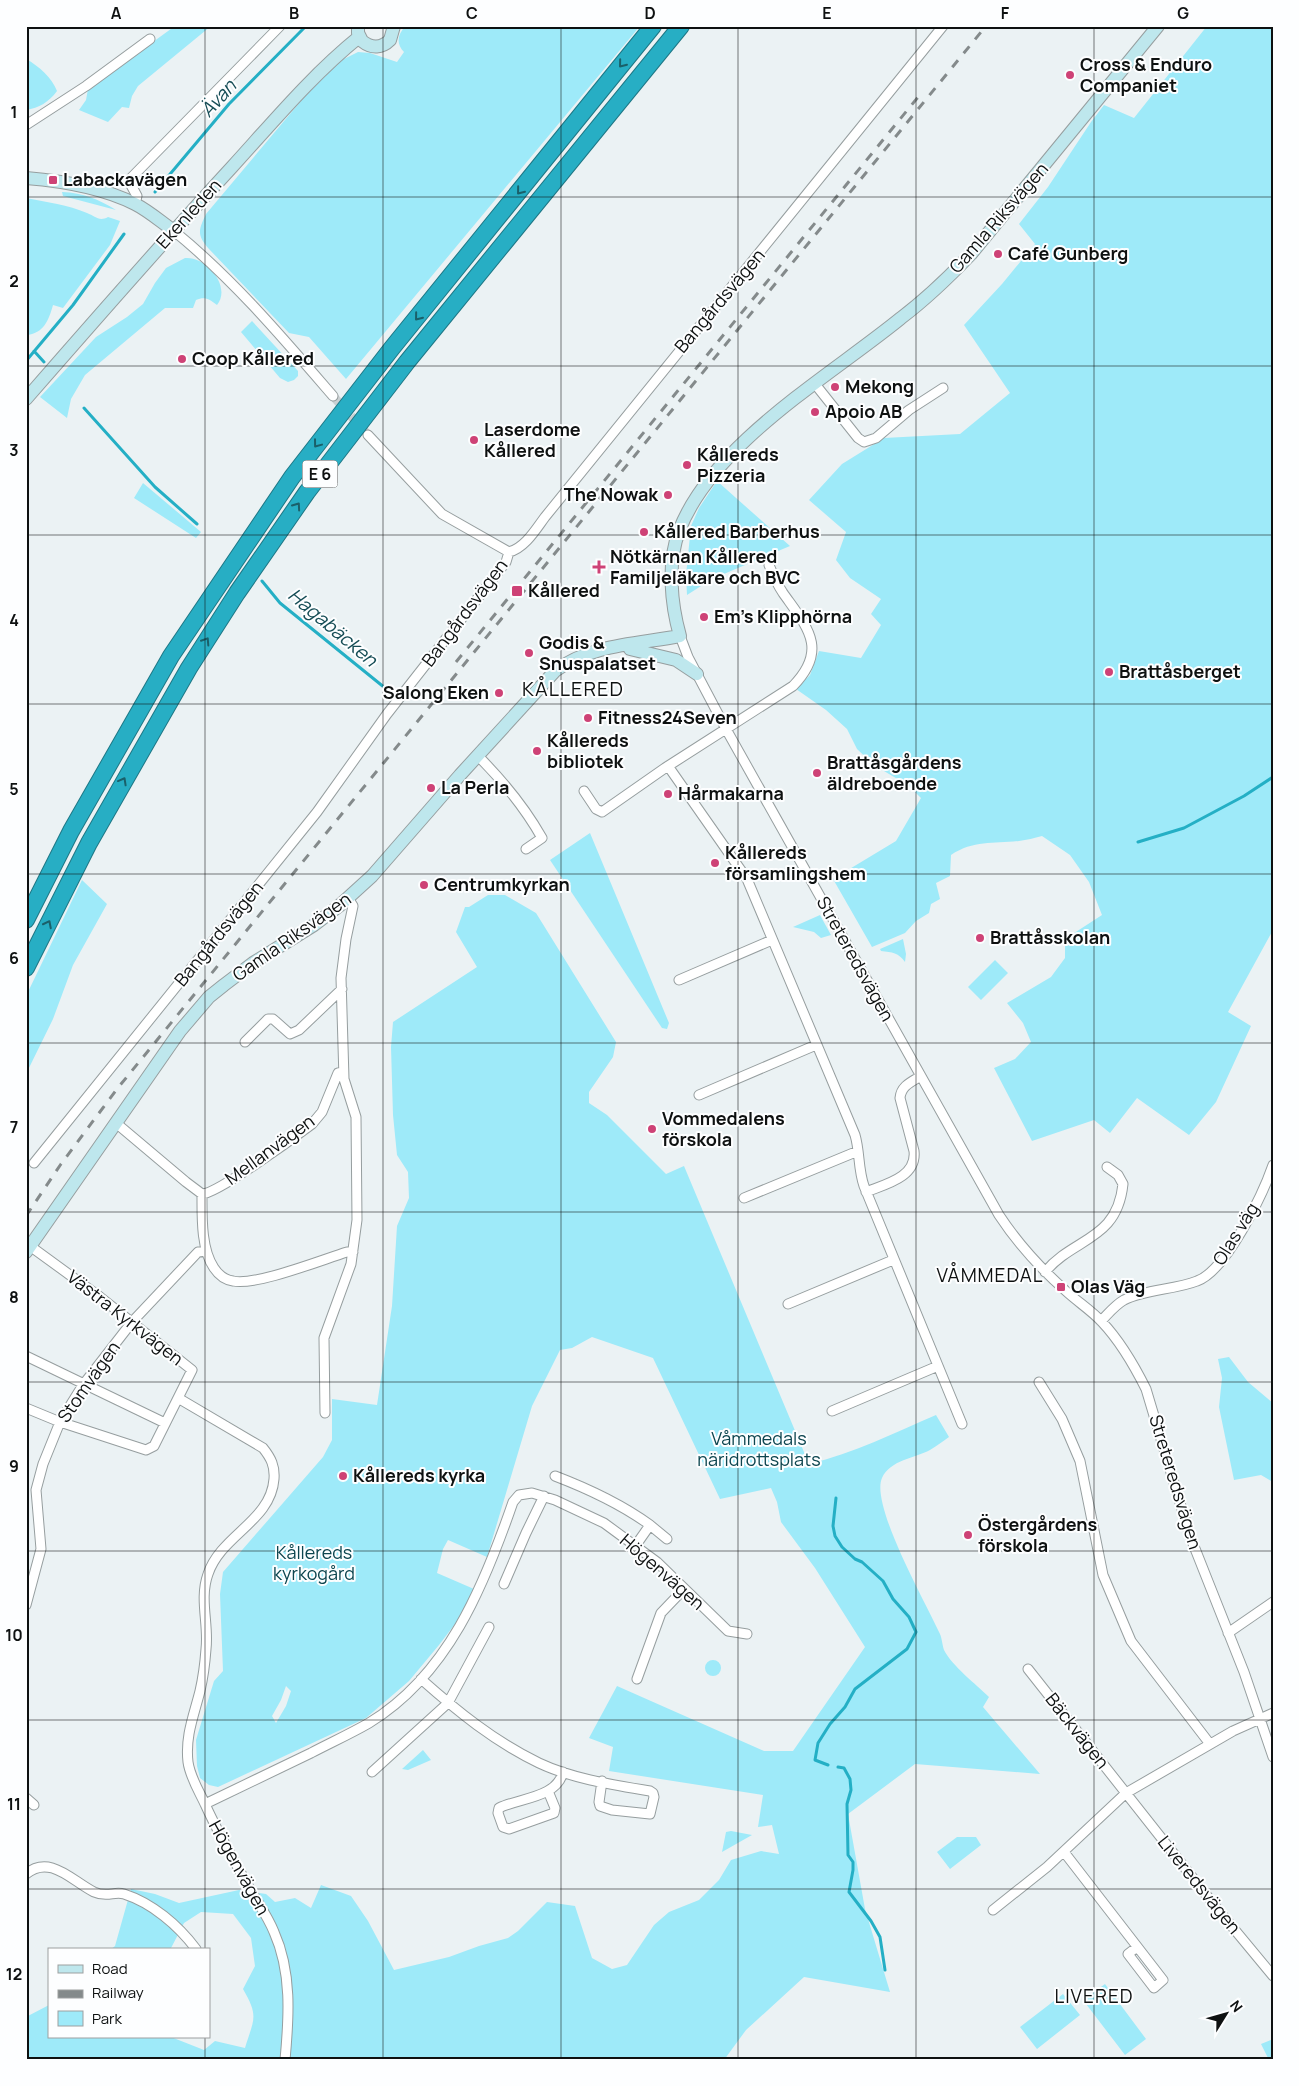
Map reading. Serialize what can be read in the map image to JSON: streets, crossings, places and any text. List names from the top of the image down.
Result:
{
  "streets": {
    "highway": ["E 6"],
    "street": [
      "Ekenleden",
      "Gamla Riksvägen",
      "Bangårdsvägen",
      "Streteredsvägen",
      "Mellanvägen",
      "Olas väg",
      "Västra Kyrkvägen",
      "Stomvägen",
      "Högenvägen",
      "Bäckvägen",
      "Liveredsvägen"
    ]
  },
  "crossings": [
    ["Gamla Riksvägen", "Streteredsvägen"],
    ["Gamla Riksvägen", "Västra Kyrkvägen"],
    ["Streteredsvägen", "Olas väg"],
    ["Västra Kyrkvägen", "Stomvägen"],
    ["Bäckvägen", "Liveredsvägen"]
  ],
  "districts": ["KÅLLERED", "VÅMMEDAL", "LIVERED"],
  "water": ["Ävan", "Hagabäcken"],
  "parks": ["Våmmedals näridrottsplats", "Kållereds kyrkogård"],
  "places": {
    "other": [
      "Cross & Enduro Companiet",
      "Café Gunberg",
      "Coop Kållered",
      "Mekong",
      "Apoio AB",
      "Laserdome Kållered",
      "Kållereds Pizzeria",
      "The Nowak",
      "Kållered Barberhus",
      "Em's Klipphörna",
      "Godis & Snuspalatset",
      "Brattåsberget",
      "Salong Eken",
      "Fitness24Seven",
      "Kållereds bibliotek",
      "Brattåsgårdens äldreboende",
      "La Perla",
      "Hårmakarna",
      "Kållereds församlingshem",
      "Centrumkyrkan",
      "Brattåsskolan",
      "Vommedalens förskola",
      "Kållereds kyrka",
      "Östergårdens förskola"
    ],
    "transit": ["Labackavägen", "Kållered", "Olas Väg"],
    "health": ["Nötkärnan Kållered Familjeläkare och BVC"]
  },
  "legend": ["Road", "Railway", "Park"],
  "north": "top right",
  "grid": {
    "columns": [
      "A",
      "B",
      "C",
      "D",
      "E",
      "F",
      "G"
    ],
    "rows": [
      "1",
      "2",
      "3",
      "4",
      "5",
      "6",
      "7",
      "8",
      "9",
      "10",
      "11",
      "12"
    ]
  }
}
